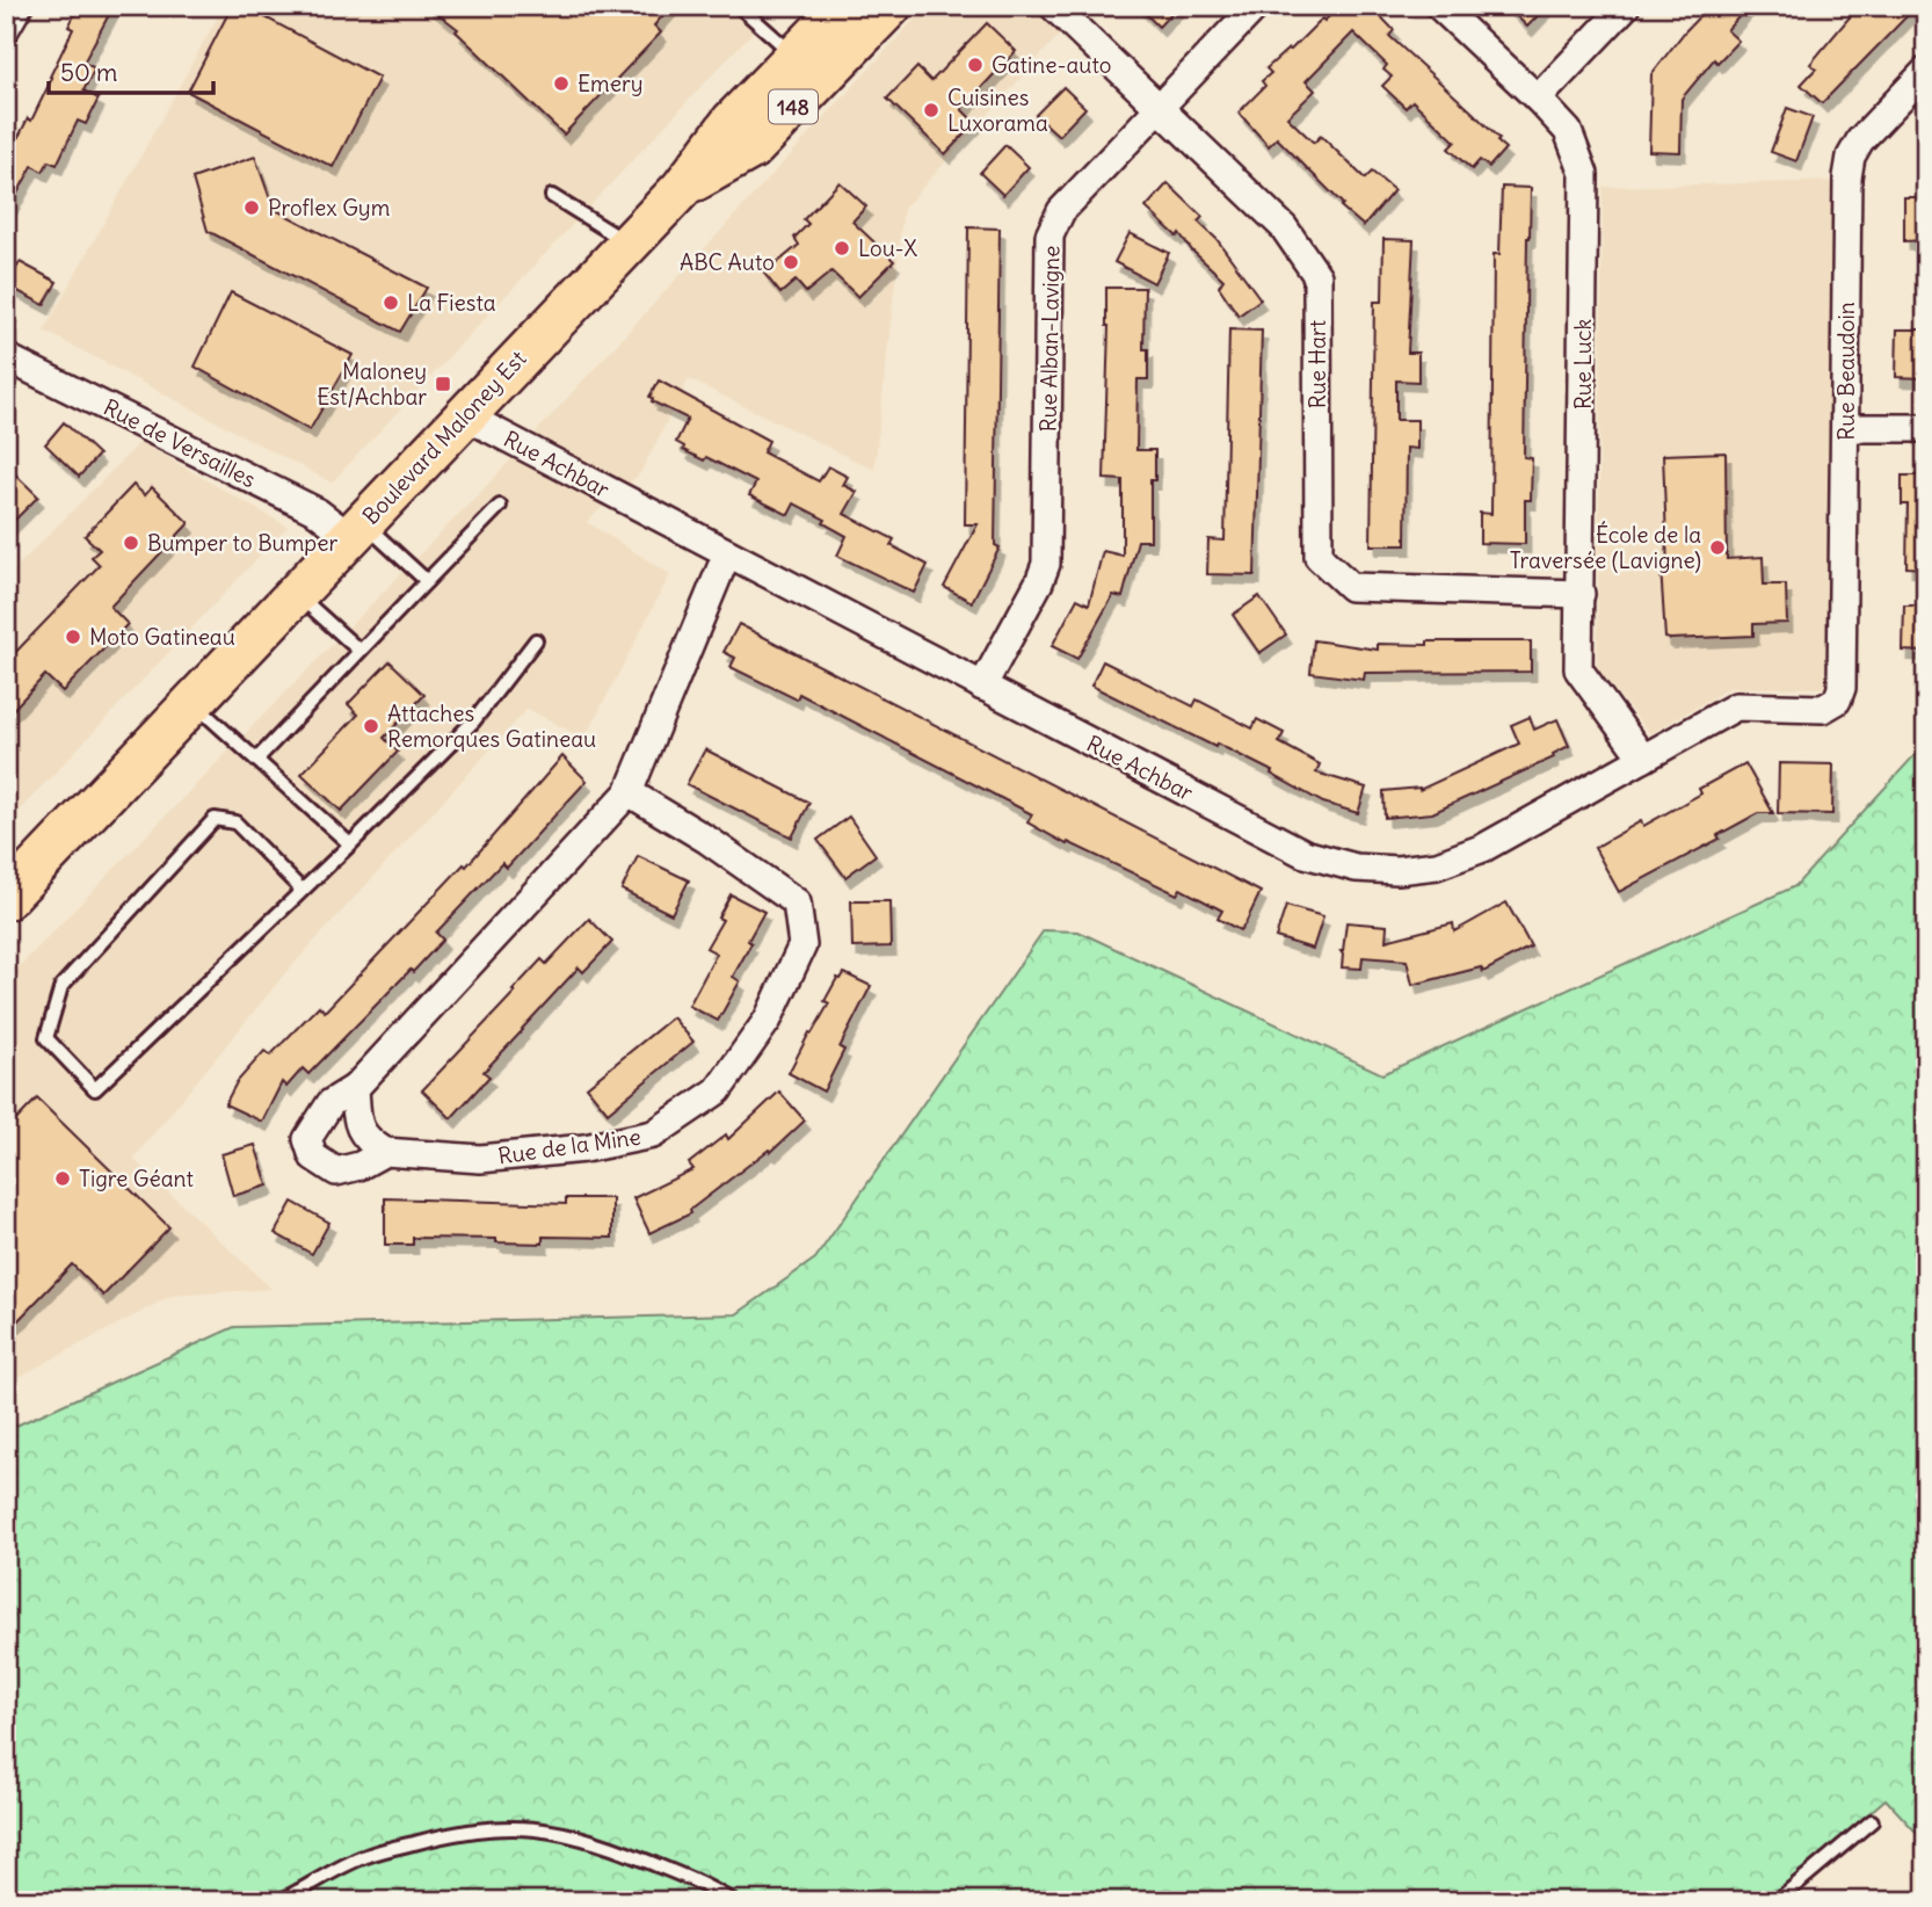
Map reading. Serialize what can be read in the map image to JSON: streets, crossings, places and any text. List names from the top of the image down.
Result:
{
  "streets": {
    "main road": ["148", "Boulevard Maloney Est"],
    "street": [
      "Rue Alban-Lavigne",
      "Rue Hart",
      "Rue Luck",
      "Rue Beaudoin",
      "Rue de Versailles",
      "Rue Achbar",
      "Rue de la Mine"
    ]
  },
  "crossings": [
    ["Rue Alban-Lavigne", "Rue Hart"],
    ["Rue Alban-Lavigne", "Rue Achbar"],
    ["Rue Hart", "Rue Luck"],
    ["Rue Luck", "Rue Achbar"],
    ["Rue Beaudoin", "Rue Achbar"],
    ["Boulevard Maloney Est", "Rue de Versailles"],
    ["Boulevard Maloney Est", "Rue Achbar"],
    ["Rue Achbar", "Rue de la Mine"]
  ],
  "places": {
    "other": [
      "Gatine-auto",
      "Emery",
      "Cuisines Luxorama",
      "Proflex Gym",
      "Lou-X",
      "ABC Auto",
      "La Fiesta",
      "Bumper to Bumper",
      "École de la Traversée (Lavigne)",
      "Moto Gatineau",
      "Attaches Remorques Gatineau",
      "Tigre Géant"
    ],
    "transit": ["Maloney Est/Achbar"]
  },
  "scale_bar": "50 m"
}
